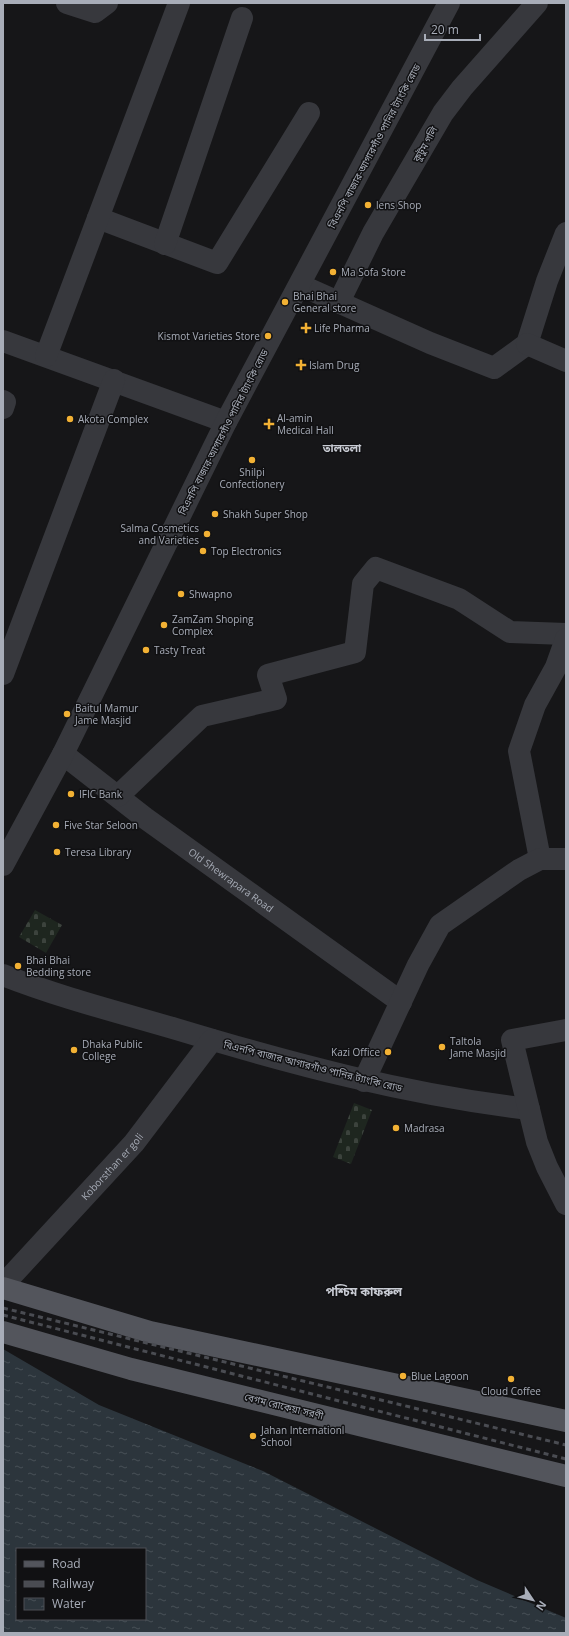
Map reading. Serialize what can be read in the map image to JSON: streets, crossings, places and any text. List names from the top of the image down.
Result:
{
  "streets": {
    "main road": ["বেগম রোকেয়া সরণী"],
    "street": [
      "কুটুম গলি",
      "বিএনপি বাজার-আগারগাঁও পানির ট্যাংকি রোড",
      "Old Shewrapara Road",
      "বিএনপি বাজার আগারগাঁও পানির ট্যাংকি রোড",
      "Koborsthan er goli"
    ]
  },
  "crossings": [
    ["বিএনপি বাজার-আগারগাঁও পানির ট্যাংকি রোড", "Old Shewrapara Road"],
    ["বিএনপি বাজার আগারগাঁও পানির ট্যাংকি রোড", "Koborsthan er goli"]
  ],
  "districts": ["তালতলা", "পশ্চিম কাফরুল"],
  "places": {
    "other": [
      "lens Shop",
      "Ma Sofa Store",
      "Bhai Bhai General store",
      "Kismot Varieties Store",
      "Akota Complex",
      "Shilpi Confectionery",
      "Shakh Super Shop",
      "Salma Cosmetics and Varieties",
      "Top Electronics",
      "Shwapno",
      "ZamZam Shoping Complex",
      "Tasty Treat",
      "Baitul Mamur Jame Masjid",
      "IFIC Bank",
      "Five Star Seloon",
      "Teresa Library",
      "Bhai Bhai Bedding store",
      "Taltola Jame Masjid",
      "Dhaka Public College",
      "Kazi Office",
      "Madrasa",
      "Blue Lagoon",
      "Cloud Coffee",
      "Jahan Internationl School"
    ],
    "health": ["Life Pharma", "Islam Drug", "Al-amin Medical Hall"]
  },
  "legend": ["Road", "Railway", "Water"],
  "scale_bar": "20 m",
  "north": "bottom right"
}
